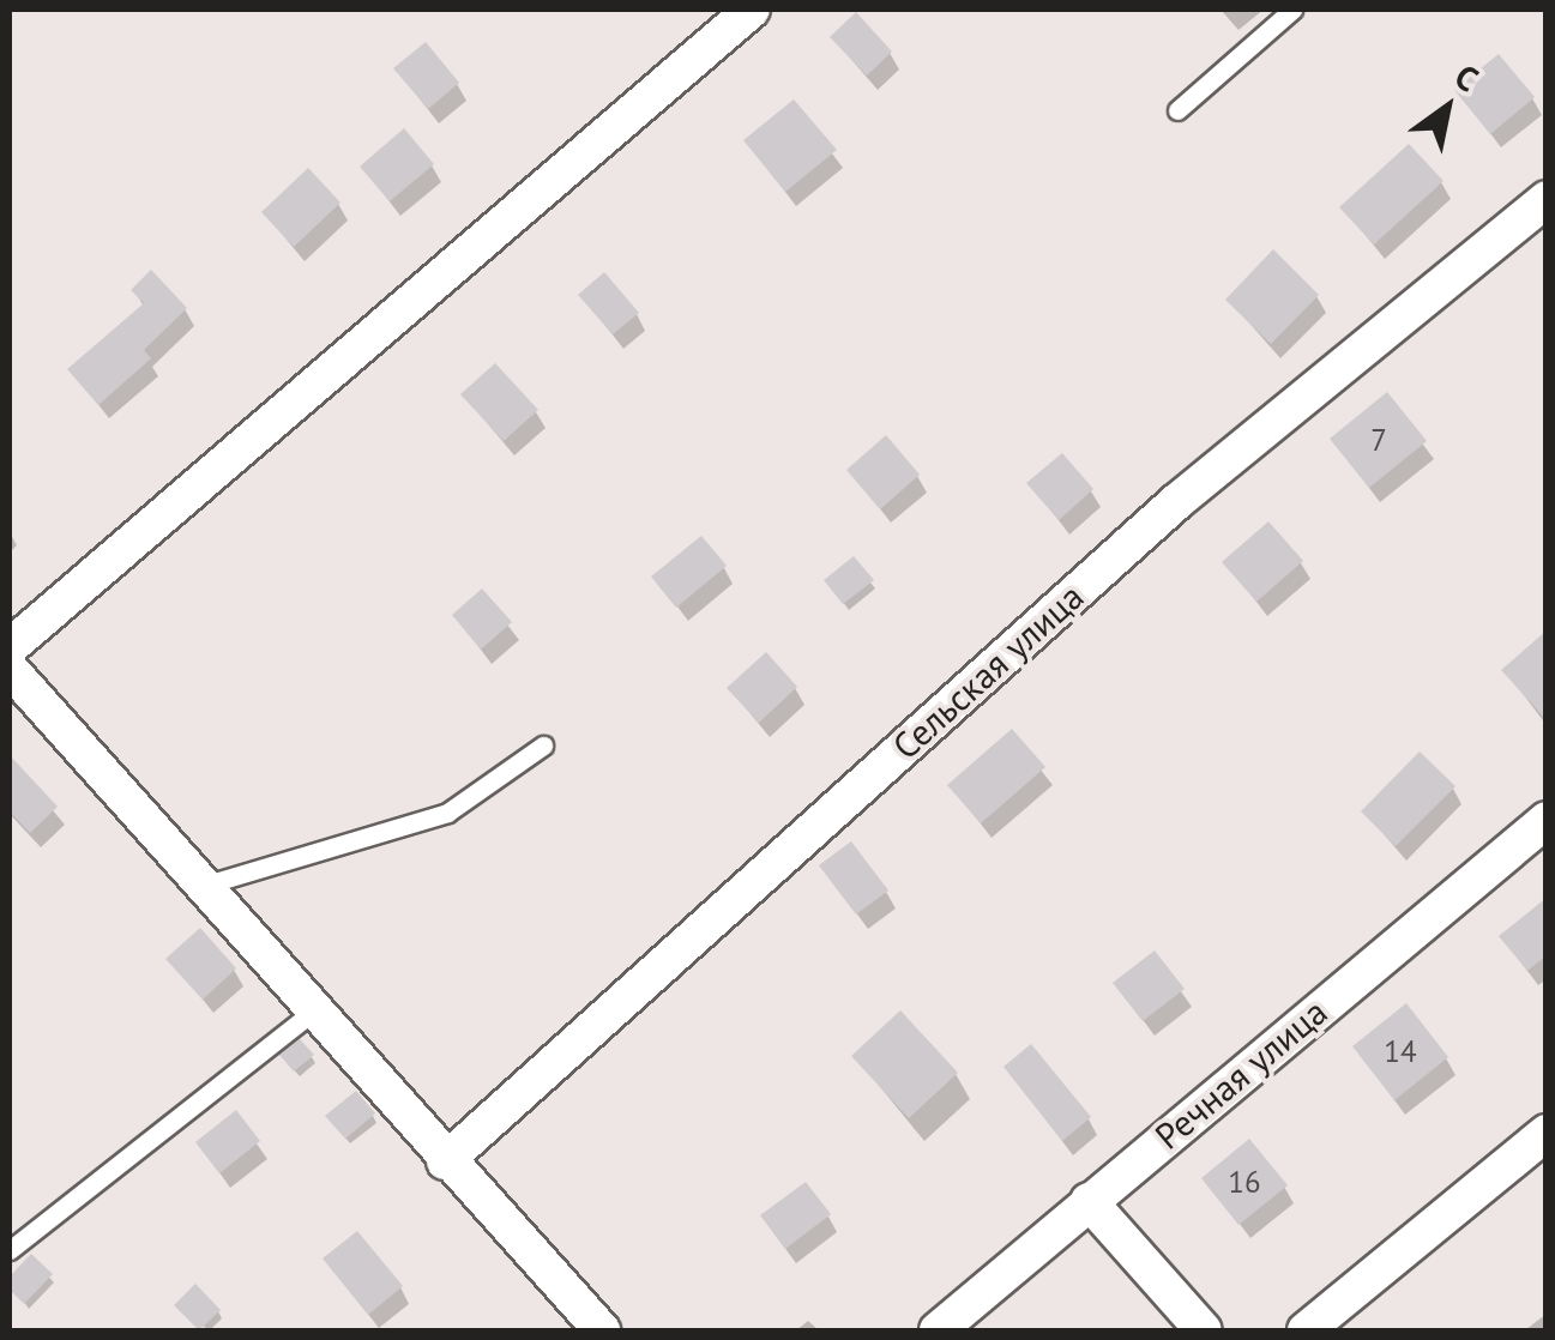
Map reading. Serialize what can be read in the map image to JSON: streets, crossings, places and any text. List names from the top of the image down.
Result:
{
  "streets": {
    "street": ["Сельская улица", "Речная улица"]
  },
  "house_numbers": ["7", "14", "16"],
  "north": "top right"
}
